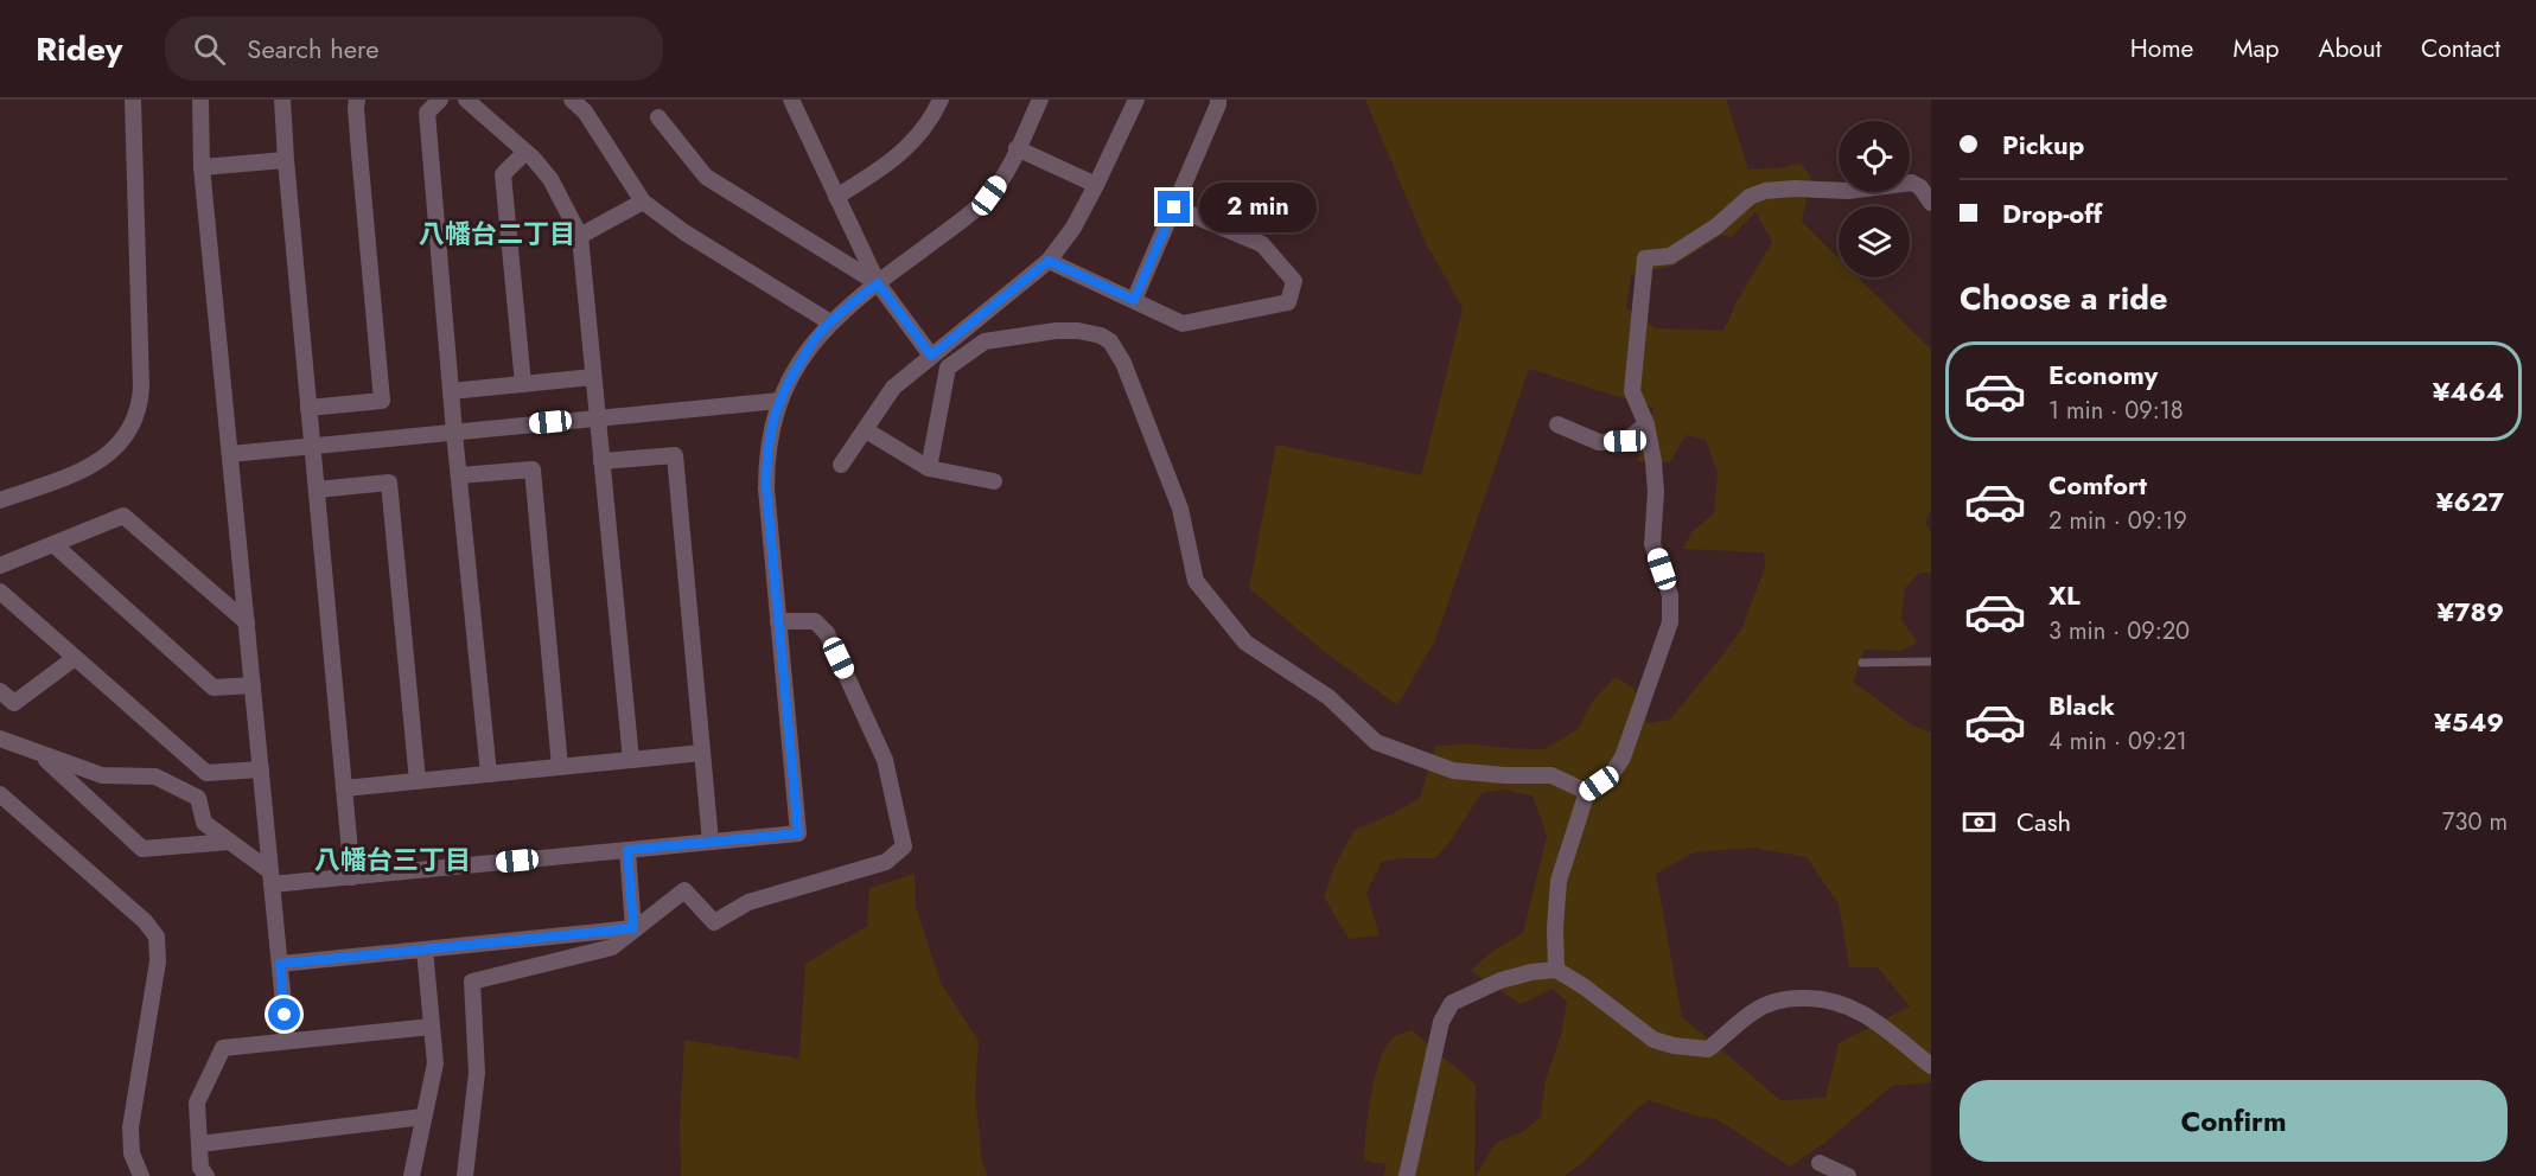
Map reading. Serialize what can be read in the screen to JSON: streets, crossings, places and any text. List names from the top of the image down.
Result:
{
  "districts": ["八幡台二丁目", "八幡台三丁目"],
  "page": {
    "header": "Ridey",
    "search": "Search here",
    "nav": [
      "Home",
      "Map",
      "About",
      "Contact"
    ],
    "banner": ["Pickup", "Drop-off"],
    "bubble": "2 min",
    "heading": "Choose a ride",
    "list": [
      {
        "name": "Economy",
        "note": "1 min · 09:18",
        "value": "¥464"
      },
      {
        "name": "Comfort",
        "note": "2 min · 09:19",
        "value": "¥627"
      },
      {
        "name": "XL",
        "note": "3 min · 09:20",
        "value": "¥789"
      },
      {
        "name": "Black",
        "note": "4 min · 09:21",
        "value": "¥549"
      }
    ],
    "pay": ["Cash", "730 m"],
    "buttons": "Confirm"
  }
}
